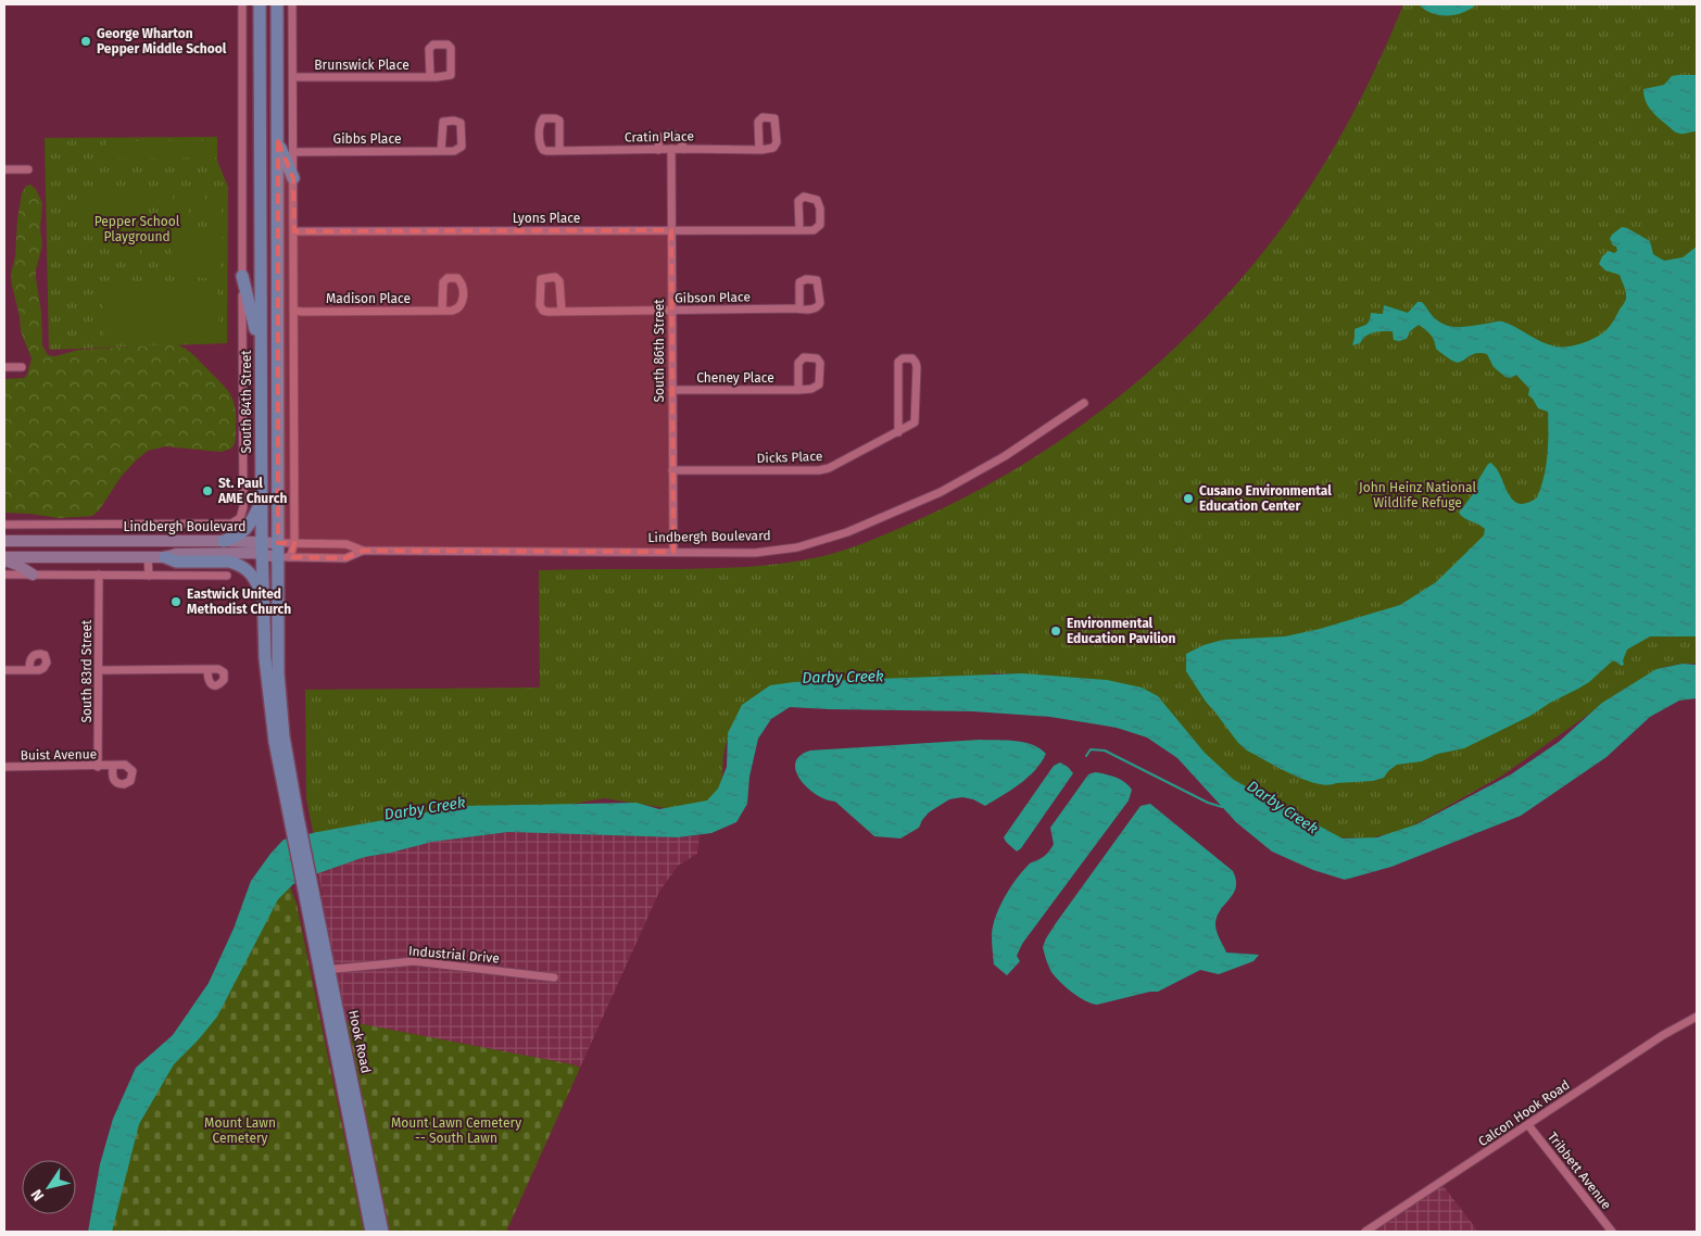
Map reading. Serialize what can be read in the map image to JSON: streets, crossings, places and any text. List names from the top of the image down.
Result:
{
  "streets": {
    "main road": ["South 84th Street", "Lindbergh Boulevard", "Hook Road"],
    "street": [
      "Brunswick Place",
      "Cratin Place",
      "Gibbs Place",
      "Lyons Place",
      "Gibson Place",
      "Madison Place",
      "South 86th Street",
      "Cheney Place",
      "Dicks Place",
      "South 83rd Street",
      "Buist Avenue",
      "Industrial Drive",
      "Calcon Hook Road",
      "Tribbett Avenue"
    ]
  },
  "crossings": [
    ["Brunswick Place", "South 84th Street"],
    ["Cratin Place", "South 86th Street"],
    ["Gibbs Place", "South 84th Street"],
    ["Lyons Place", "South 86th Street"],
    ["Lyons Place", "South 84th Street"],
    ["Gibson Place", "South 86th Street"],
    ["Madison Place", "South 84th Street"],
    ["South 86th Street", "Cheney Place"],
    ["South 86th Street", "Dicks Place"],
    ["South 86th Street", "Lindbergh Boulevard"],
    ["South 84th Street", "Lindbergh Boulevard"],
    ["South 84th Street", "Hook Road"],
    ["South 83rd Street", "Buist Avenue"],
    ["Industrial Drive", "Hook Road"],
    ["Calcon Hook Road", "Tribbett Avenue"]
  ],
  "water": ["Darby Creek"],
  "parks": [
    "Pepper School Playground",
    "John Heinz National Wildlife Refuge",
    "Mount Lawn Cemetery",
    "Mount Lawn Cemetery -- South Lawn"
  ],
  "places": [
    "George Wharton Pepper Middle School",
    "St. Paul AME Church",
    "Cusano Environmental Education Center",
    "Eastwick United Methodist Church",
    "Environmental Education Pavilion"
  ],
  "north": "bottom left"
}
